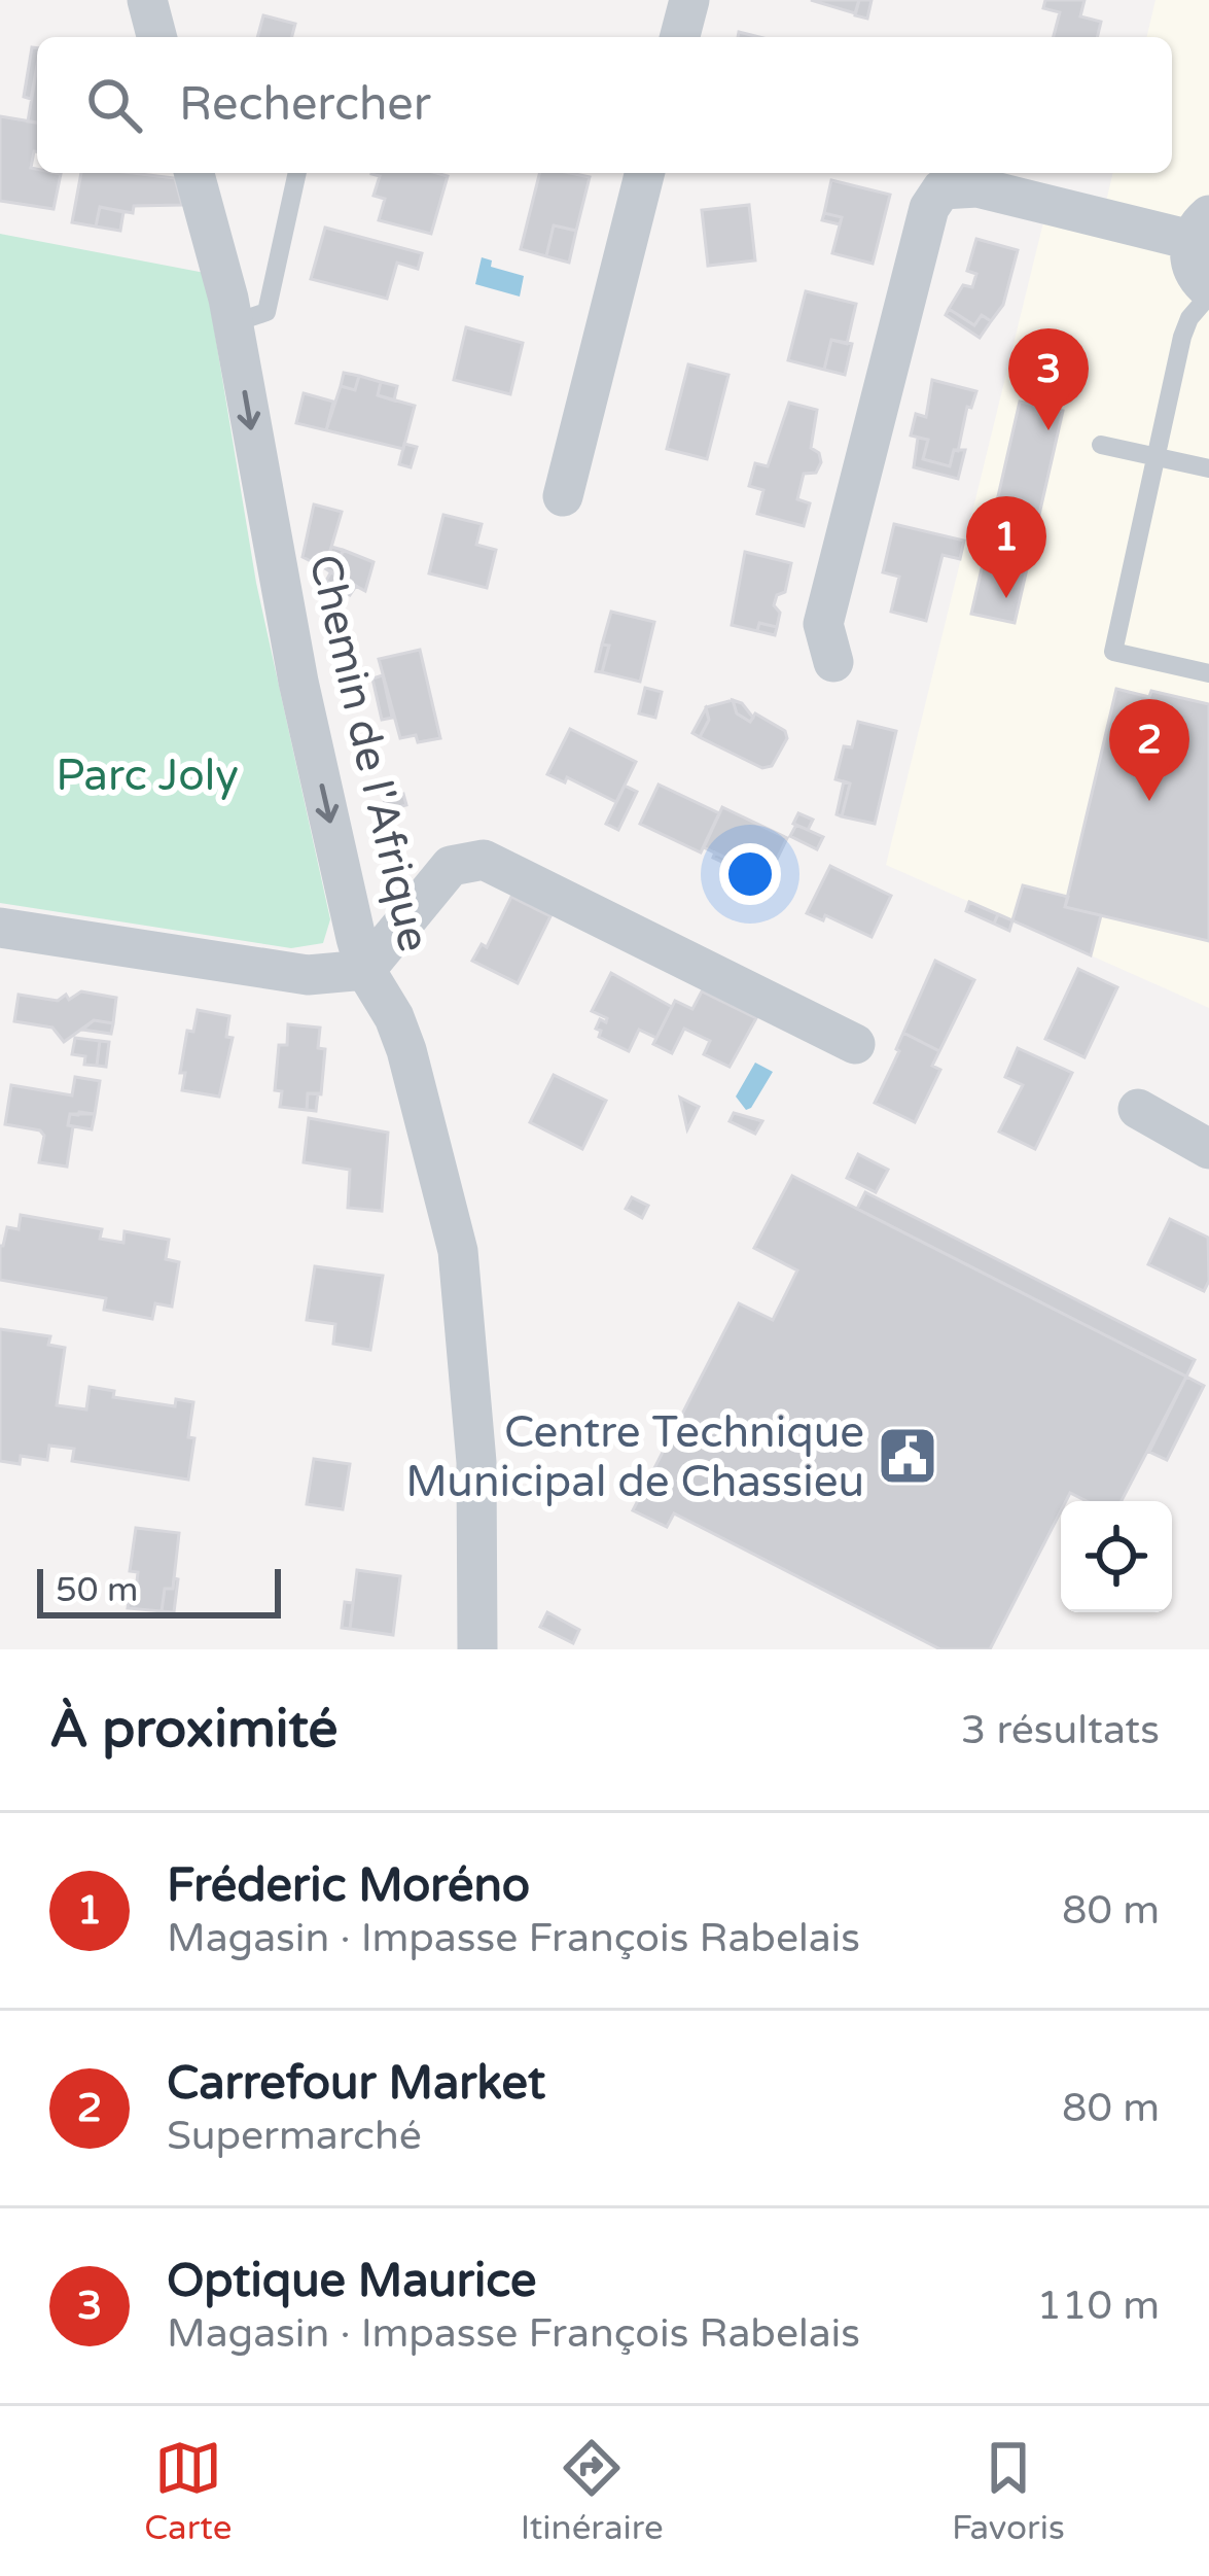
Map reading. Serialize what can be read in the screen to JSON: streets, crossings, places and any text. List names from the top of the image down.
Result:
{
  "streets": {
    "street": ["Chemin de l'Afrique"]
  },
  "one_way": ["Chemin de l'Afrique"],
  "parks": ["Parc Joly"],
  "places": {
    "public building": ["Centre Technique Municipal de Chassieu"]
  },
  "scale_bar": "50 m",
  "page": {
    "search": "Rechercher",
    "pins": ["3", "1", "2"],
    "scale": "50 m",
    "heading": ["À proximité", "3 résultats"],
    "list": [
      {
        "mark": "1",
        "name": "Fréderic Moréno",
        "note": "Magasin · Impasse François Rabelais",
        "value": "80 m"
      },
      {
        "mark": "2",
        "name": "Carrefour Market",
        "note": "Supermarché",
        "value": "80 m"
      },
      {
        "mark": "3",
        "name": "Optique Maurice",
        "note": "Magasin · Impasse François Rabelais",
        "value": "110 m"
      }
    ],
    "nav": ["Carte", "Itinéraire", "Favoris"]
  }
}
